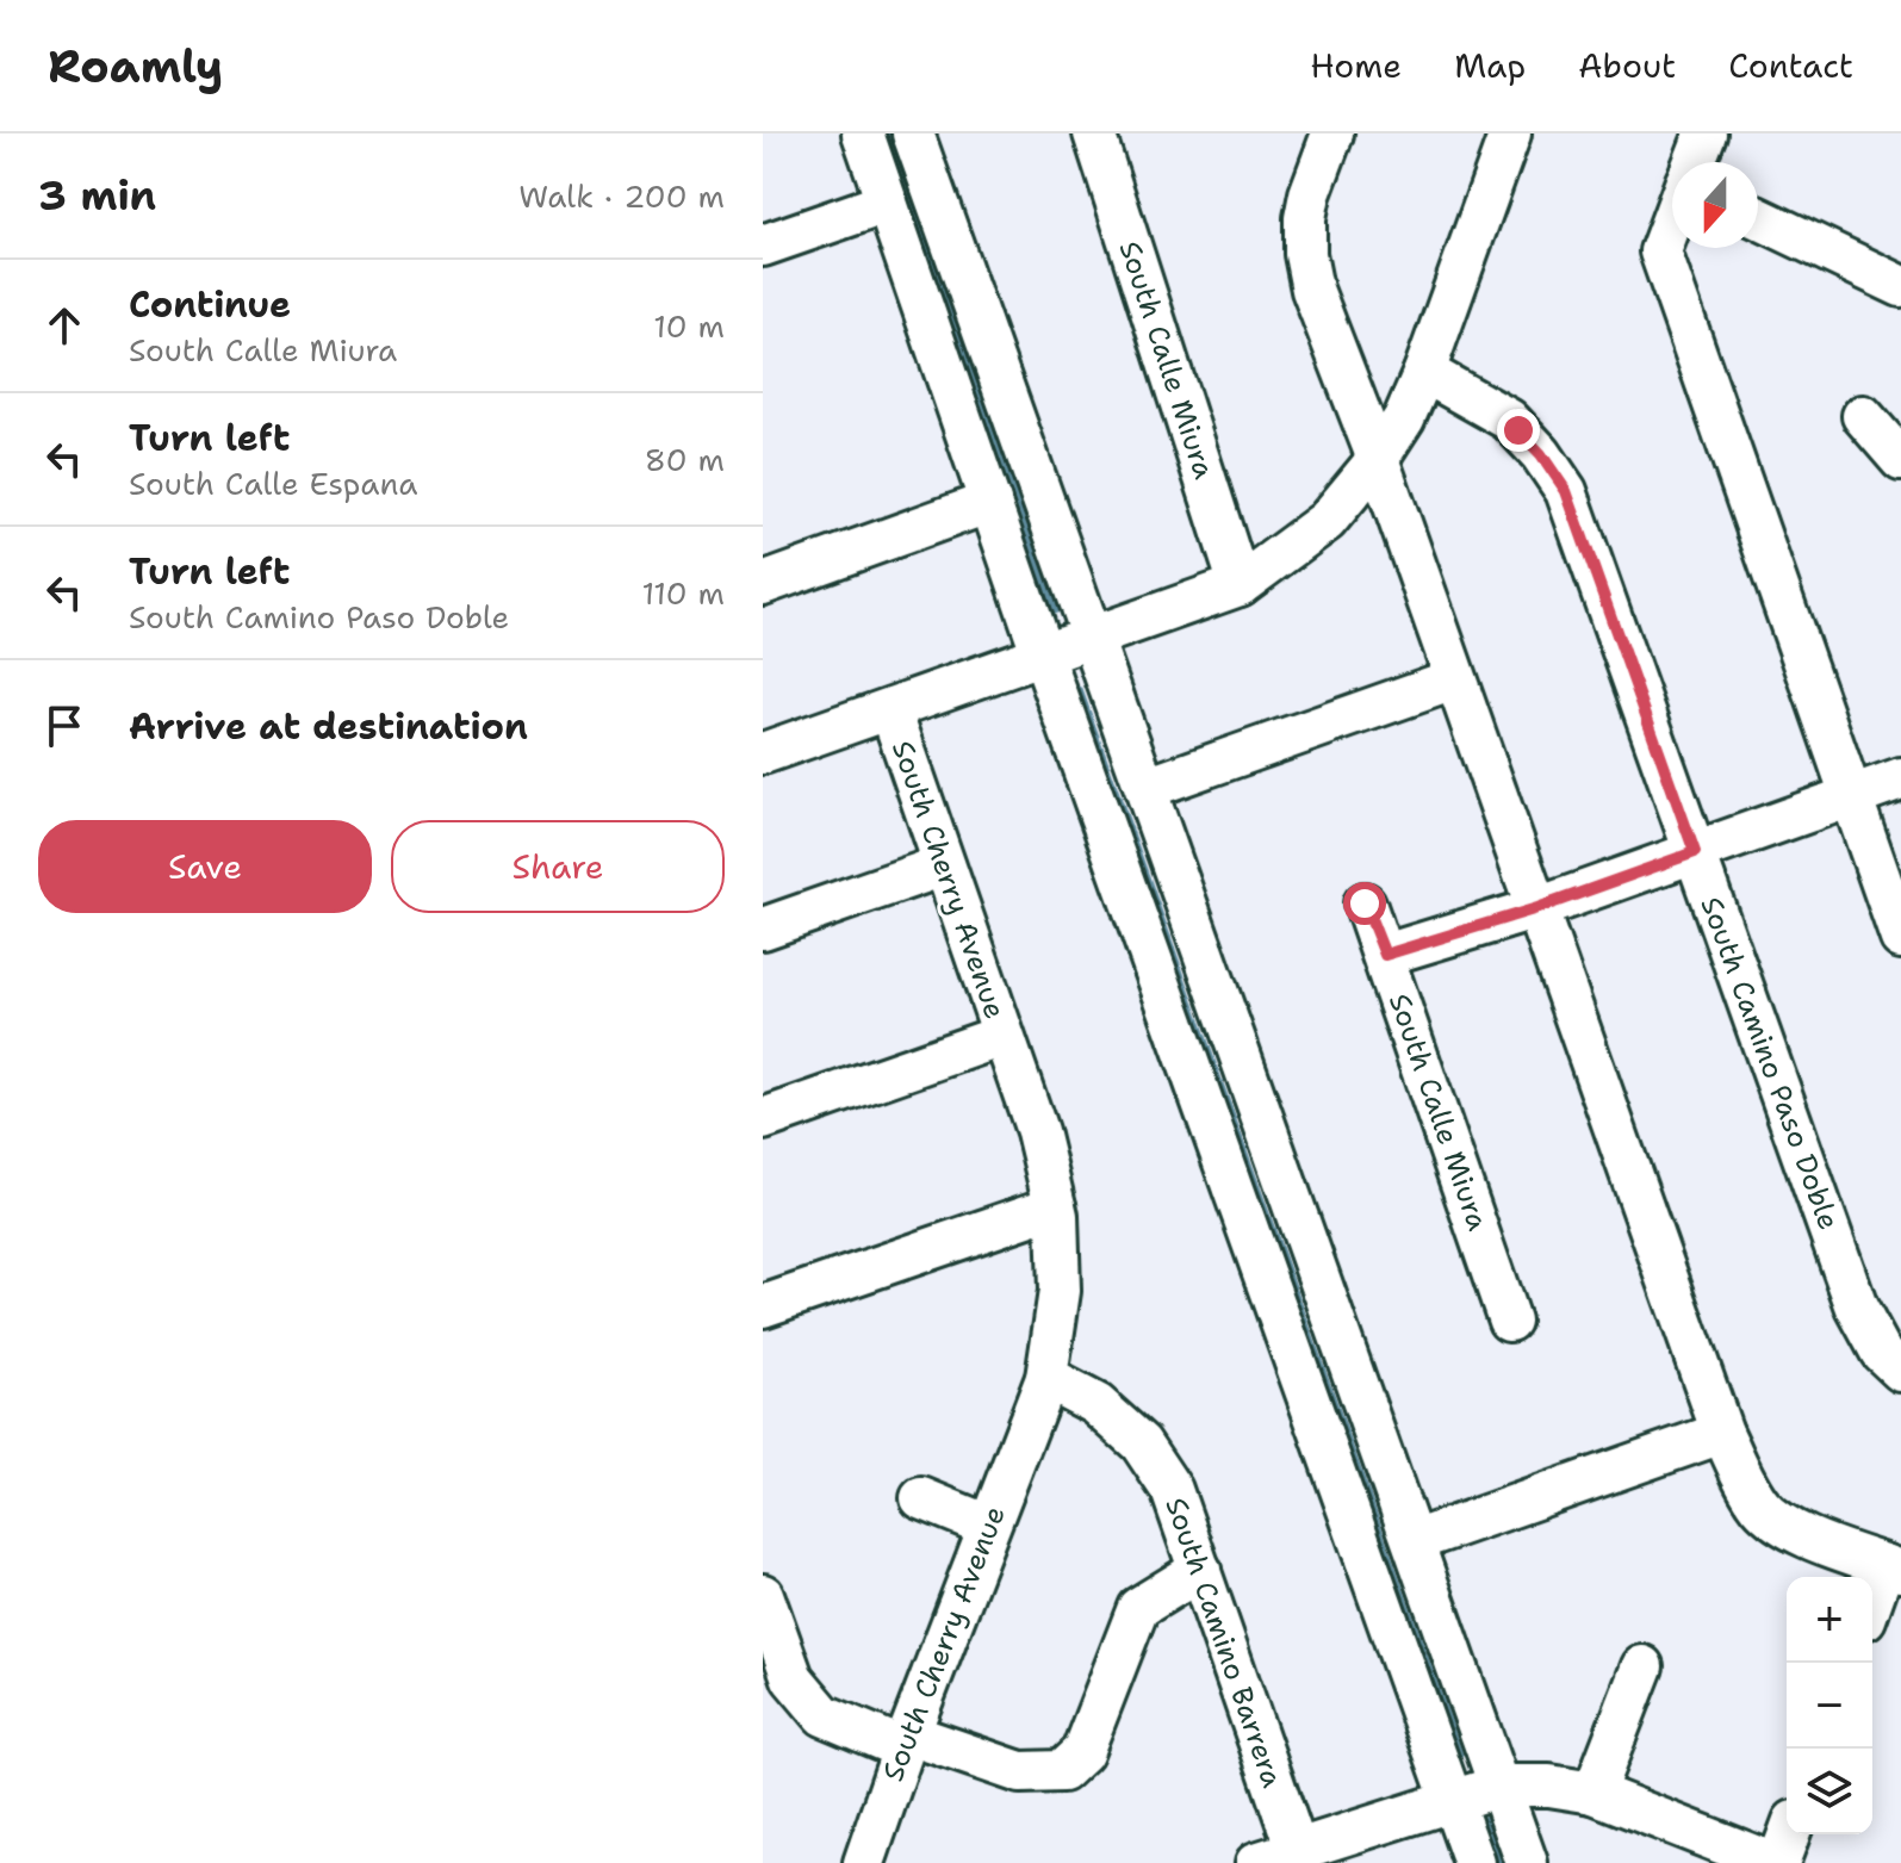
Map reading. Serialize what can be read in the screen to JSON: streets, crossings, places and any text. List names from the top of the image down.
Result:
{
  "streets": {
    "street": [
      "South Calle Miura",
      "South Cherry Avenue",
      "South Camino Paso Doble",
      "South Camino Barrera"
    ]
  },
  "crossings": [
    ["South Calle Miura", "South Cherry Avenue"],
    ["South Cherry Avenue", "South Camino Paso Doble"],
    ["South Cherry Avenue", "South Camino Barrera"]
  ],
  "north": "bottom",
  "page": {
    "header": "Roamly",
    "nav": [
      "Home",
      "Map",
      "About",
      "Contact"
    ],
    "heading": ["3 min", "Walk · 200 m"],
    "list": [
      ["Continue", "South Calle Miura", "10 m"],
      ["Turn left", "South Calle Espana", "80 m"],
      ["Turn left", "South Camino Paso Doble", "110 m"],
      "Arrive at destination"
    ],
    "buttons": ["Save", "Share"],
    "map_buttons": ["+", "−"]
  }
}
